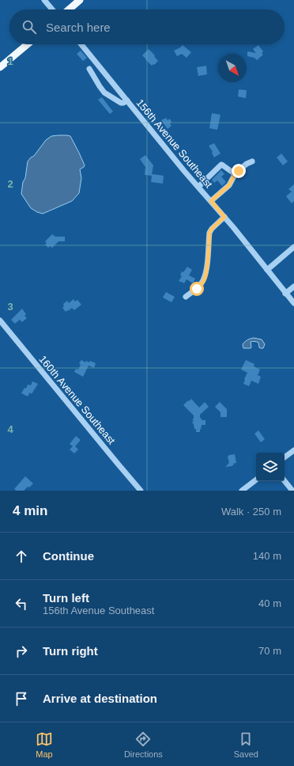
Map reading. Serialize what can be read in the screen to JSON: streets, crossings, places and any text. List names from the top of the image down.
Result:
{
  "streets": {
    "street": ["156th Avenue Southeast", "160th Avenue Southeast"]
  },
  "north": "bottom right",
  "page": {
    "search": "Search here",
    "heading": ["4 min", "Walk · 250 m"],
    "list": [
      ["Continue", "140 m"],
      ["Turn left", "156th Avenue Southeast", "40 m"],
      ["Turn right", "70 m"],
      "Arrive at destination"
    ],
    "nav": ["Map", "Directions", "Saved"]
  },
  "grid": {
    "rows": [
      "1",
      "2",
      "3",
      "4"
    ]
  }
}
